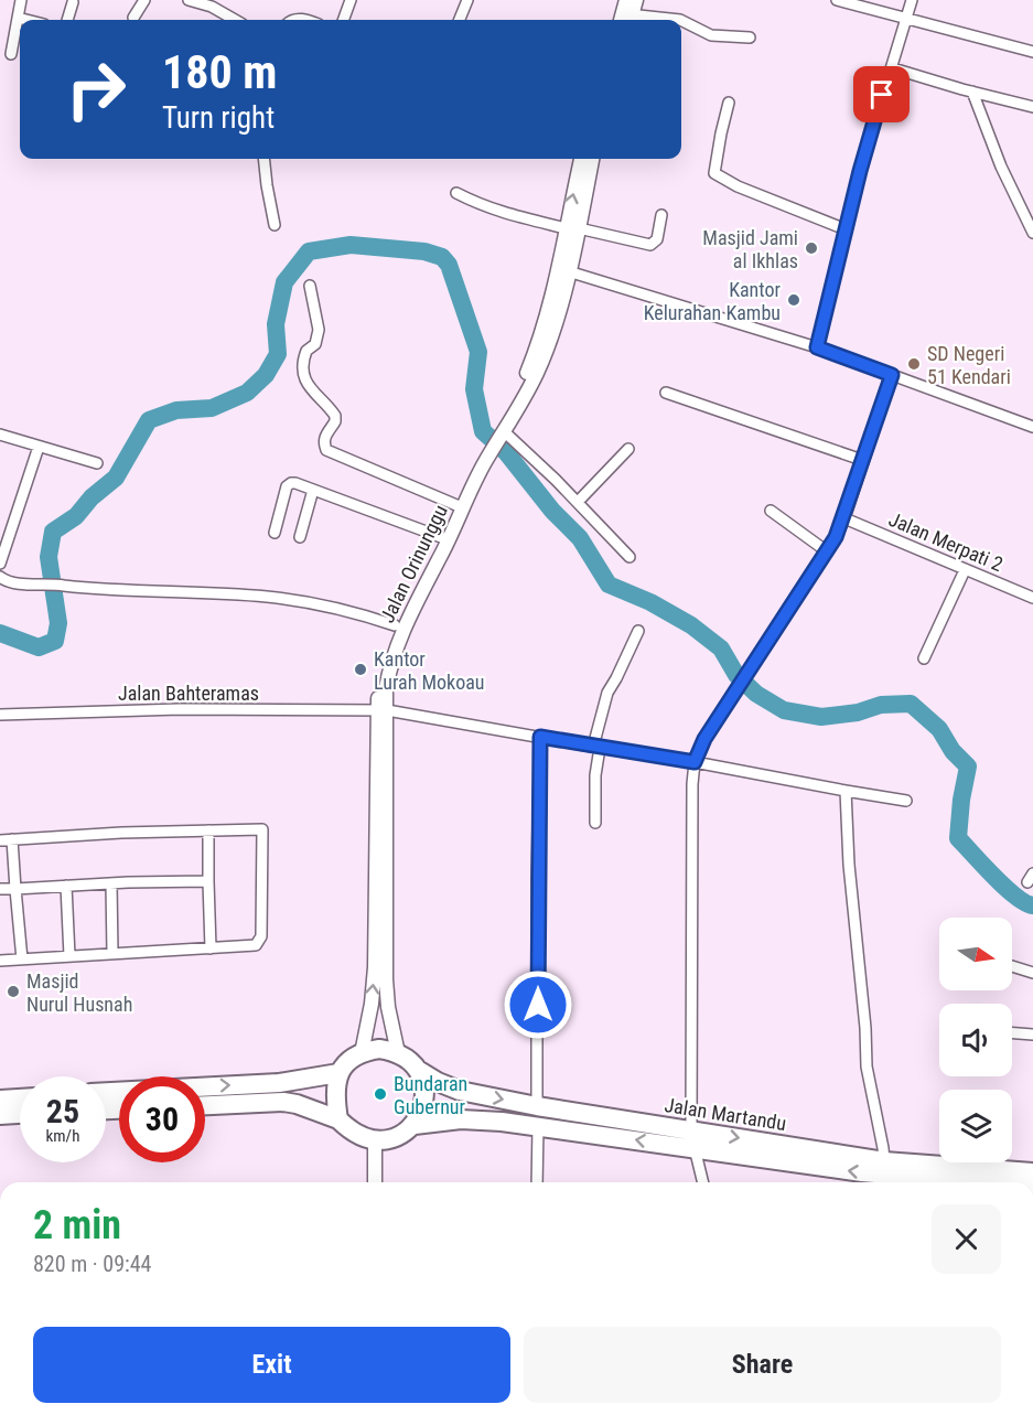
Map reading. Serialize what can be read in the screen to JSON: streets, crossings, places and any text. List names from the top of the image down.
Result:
{
  "streets": {
    "highway": ["Jalan Martandu"],
    "street": ["Jalan Merpati 2", "Jalan Orinunggu", "Jalan Bahteramas"]
  },
  "crossings": [
    ["Jalan Orinunggu", "Jalan Bahteramas"],
    ["Jalan Orinunggu", "Jalan Martandu"]
  ],
  "places": [
    "Masjid Jami al Ikhlas",
    "Kantor Kelurahan Kambu",
    "SD Negeri 51 Kendari",
    "Kantor Lurah Mokoau",
    "Masjid Nurul Husnah",
    "Bundaran Gubernur"
  ],
  "north": "right",
  "page": {
    "turn": ["180 m", "Turn right"],
    "speed": "25 km/h",
    "limit": "30",
    "heading": ["2 min", "820 m · 09:44"],
    "buttons": ["Exit", "Share"]
  }
}
